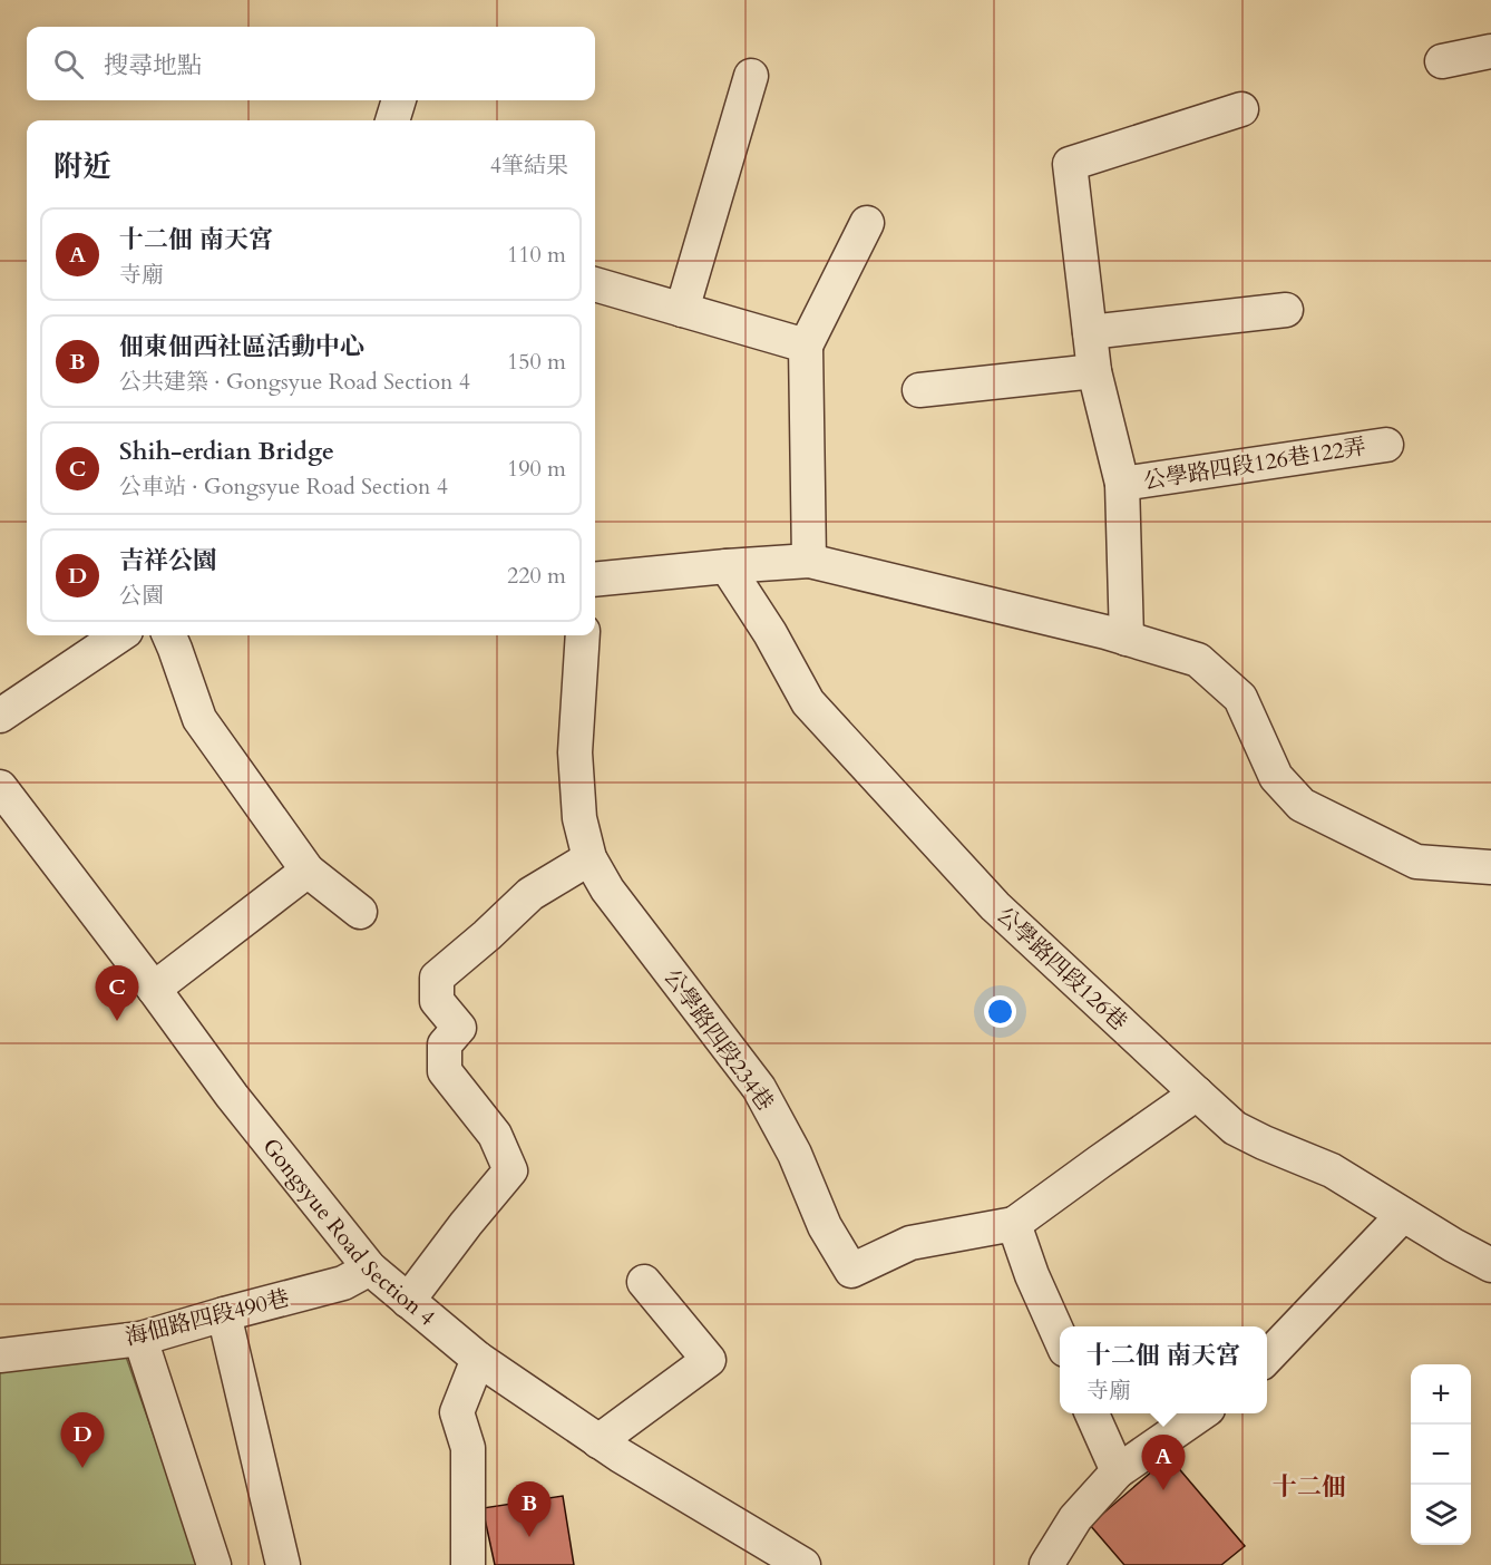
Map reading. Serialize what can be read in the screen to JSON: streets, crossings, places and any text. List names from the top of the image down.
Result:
{
  "streets": {
    "street": [
      "公學路四段126巷122弄",
      "公學路四段126巷",
      "公學路四段234巷",
      "Gongsyue Road Section 4",
      "海佃路四段490巷"
    ]
  },
  "crossings": [
    ["Gongsyue Road Section 4", "海佃路四段490巷"]
  ],
  "districts": ["十二佃"],
  "page": {
    "search": "搜尋地點",
    "heading": ["附近", "4筆結果"],
    "list": [
      {
        "mark": "A",
        "name": "十二佃 南天宮",
        "note": "寺廟",
        "value": "110 m"
      },
      {
        "mark": "B",
        "name": "佃東佃西社區活動中心",
        "note": "公共建築 · Gongsyue Road Section 4",
        "value": "150 m"
      },
      {
        "mark": "C",
        "name": "Shih-erdian Bridge",
        "note": "公車站 · Gongsyue Road Section 4",
        "value": "190 m"
      },
      {
        "mark": "D",
        "name": "吉祥公園",
        "note": "公園",
        "value": "220 m"
      }
    ],
    "pins": [
      "C",
      "D",
      "A",
      "B"
    ],
    "popup": ["十二佃 南天宮", "寺廟"],
    "map_buttons": ["+", "−"]
  }
}
